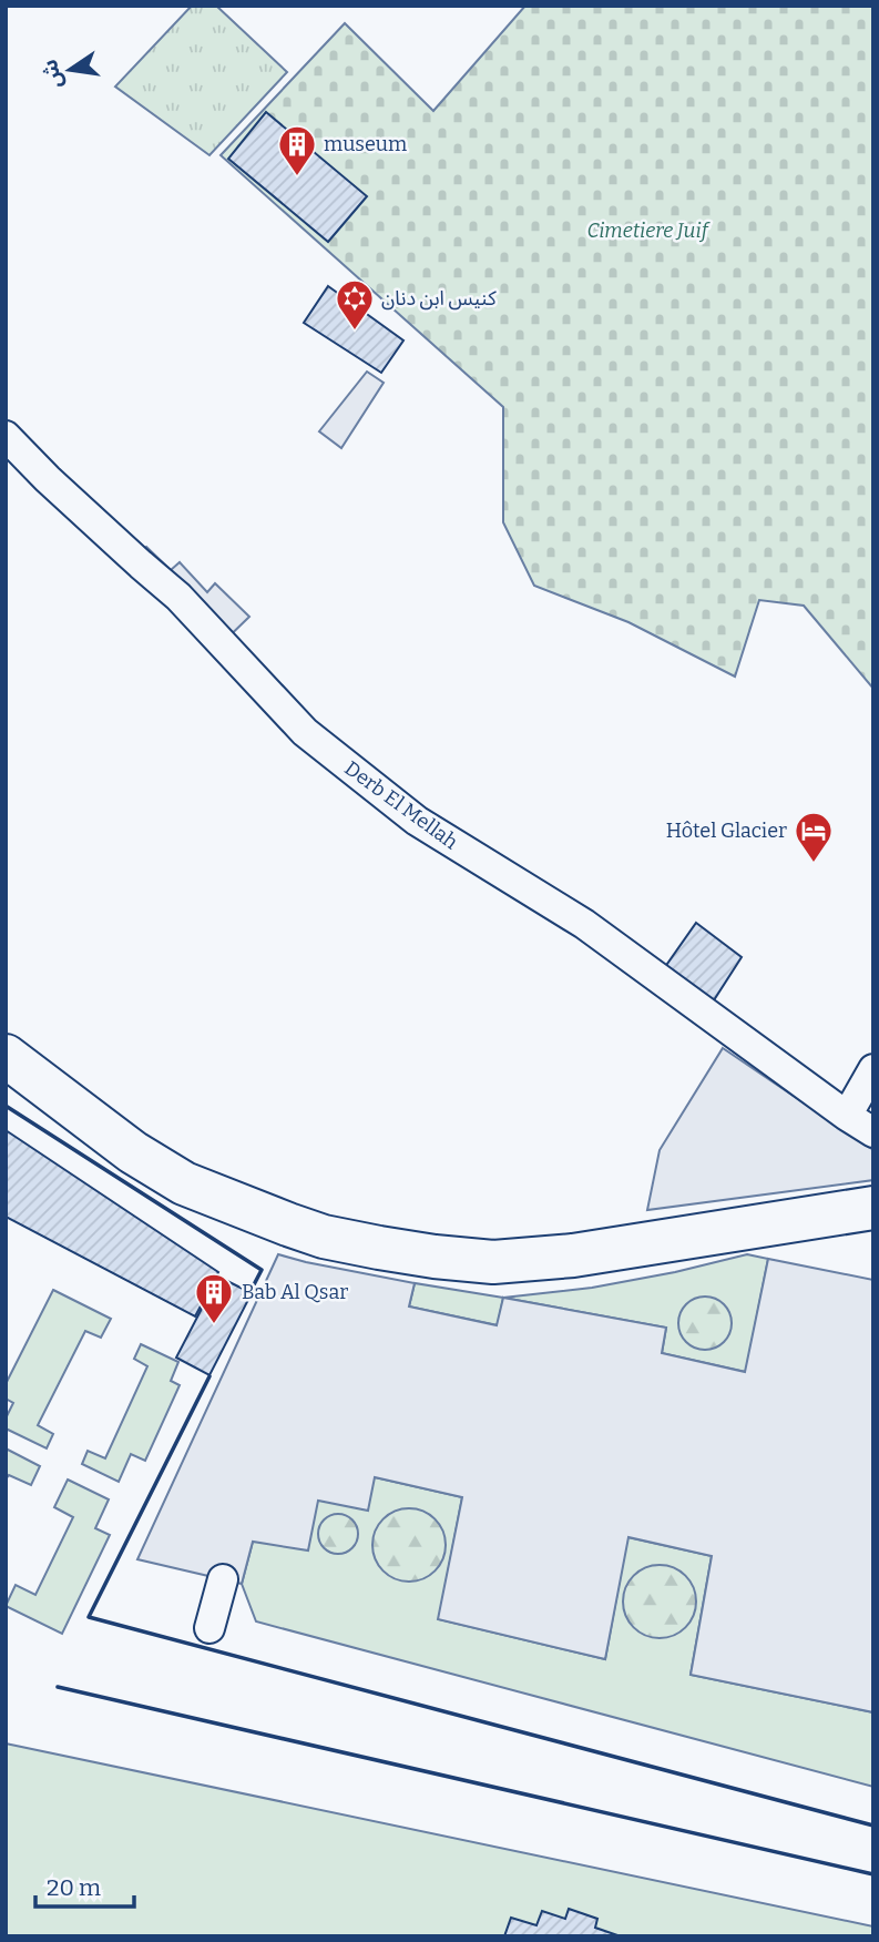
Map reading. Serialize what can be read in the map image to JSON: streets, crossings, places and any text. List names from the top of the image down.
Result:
{
  "streets": {
    "street": ["Derb El Mellah"]
  },
  "parks": ["Cimetiere Juif"],
  "places": {
    "building": ["museum", "Bab Al Qsar"],
    "synagogue": ["كنيس ابن دنان"],
    "hotel": ["Hôtel Glacier"]
  },
  "scale_bar": "20 m",
  "north": "left"
}
